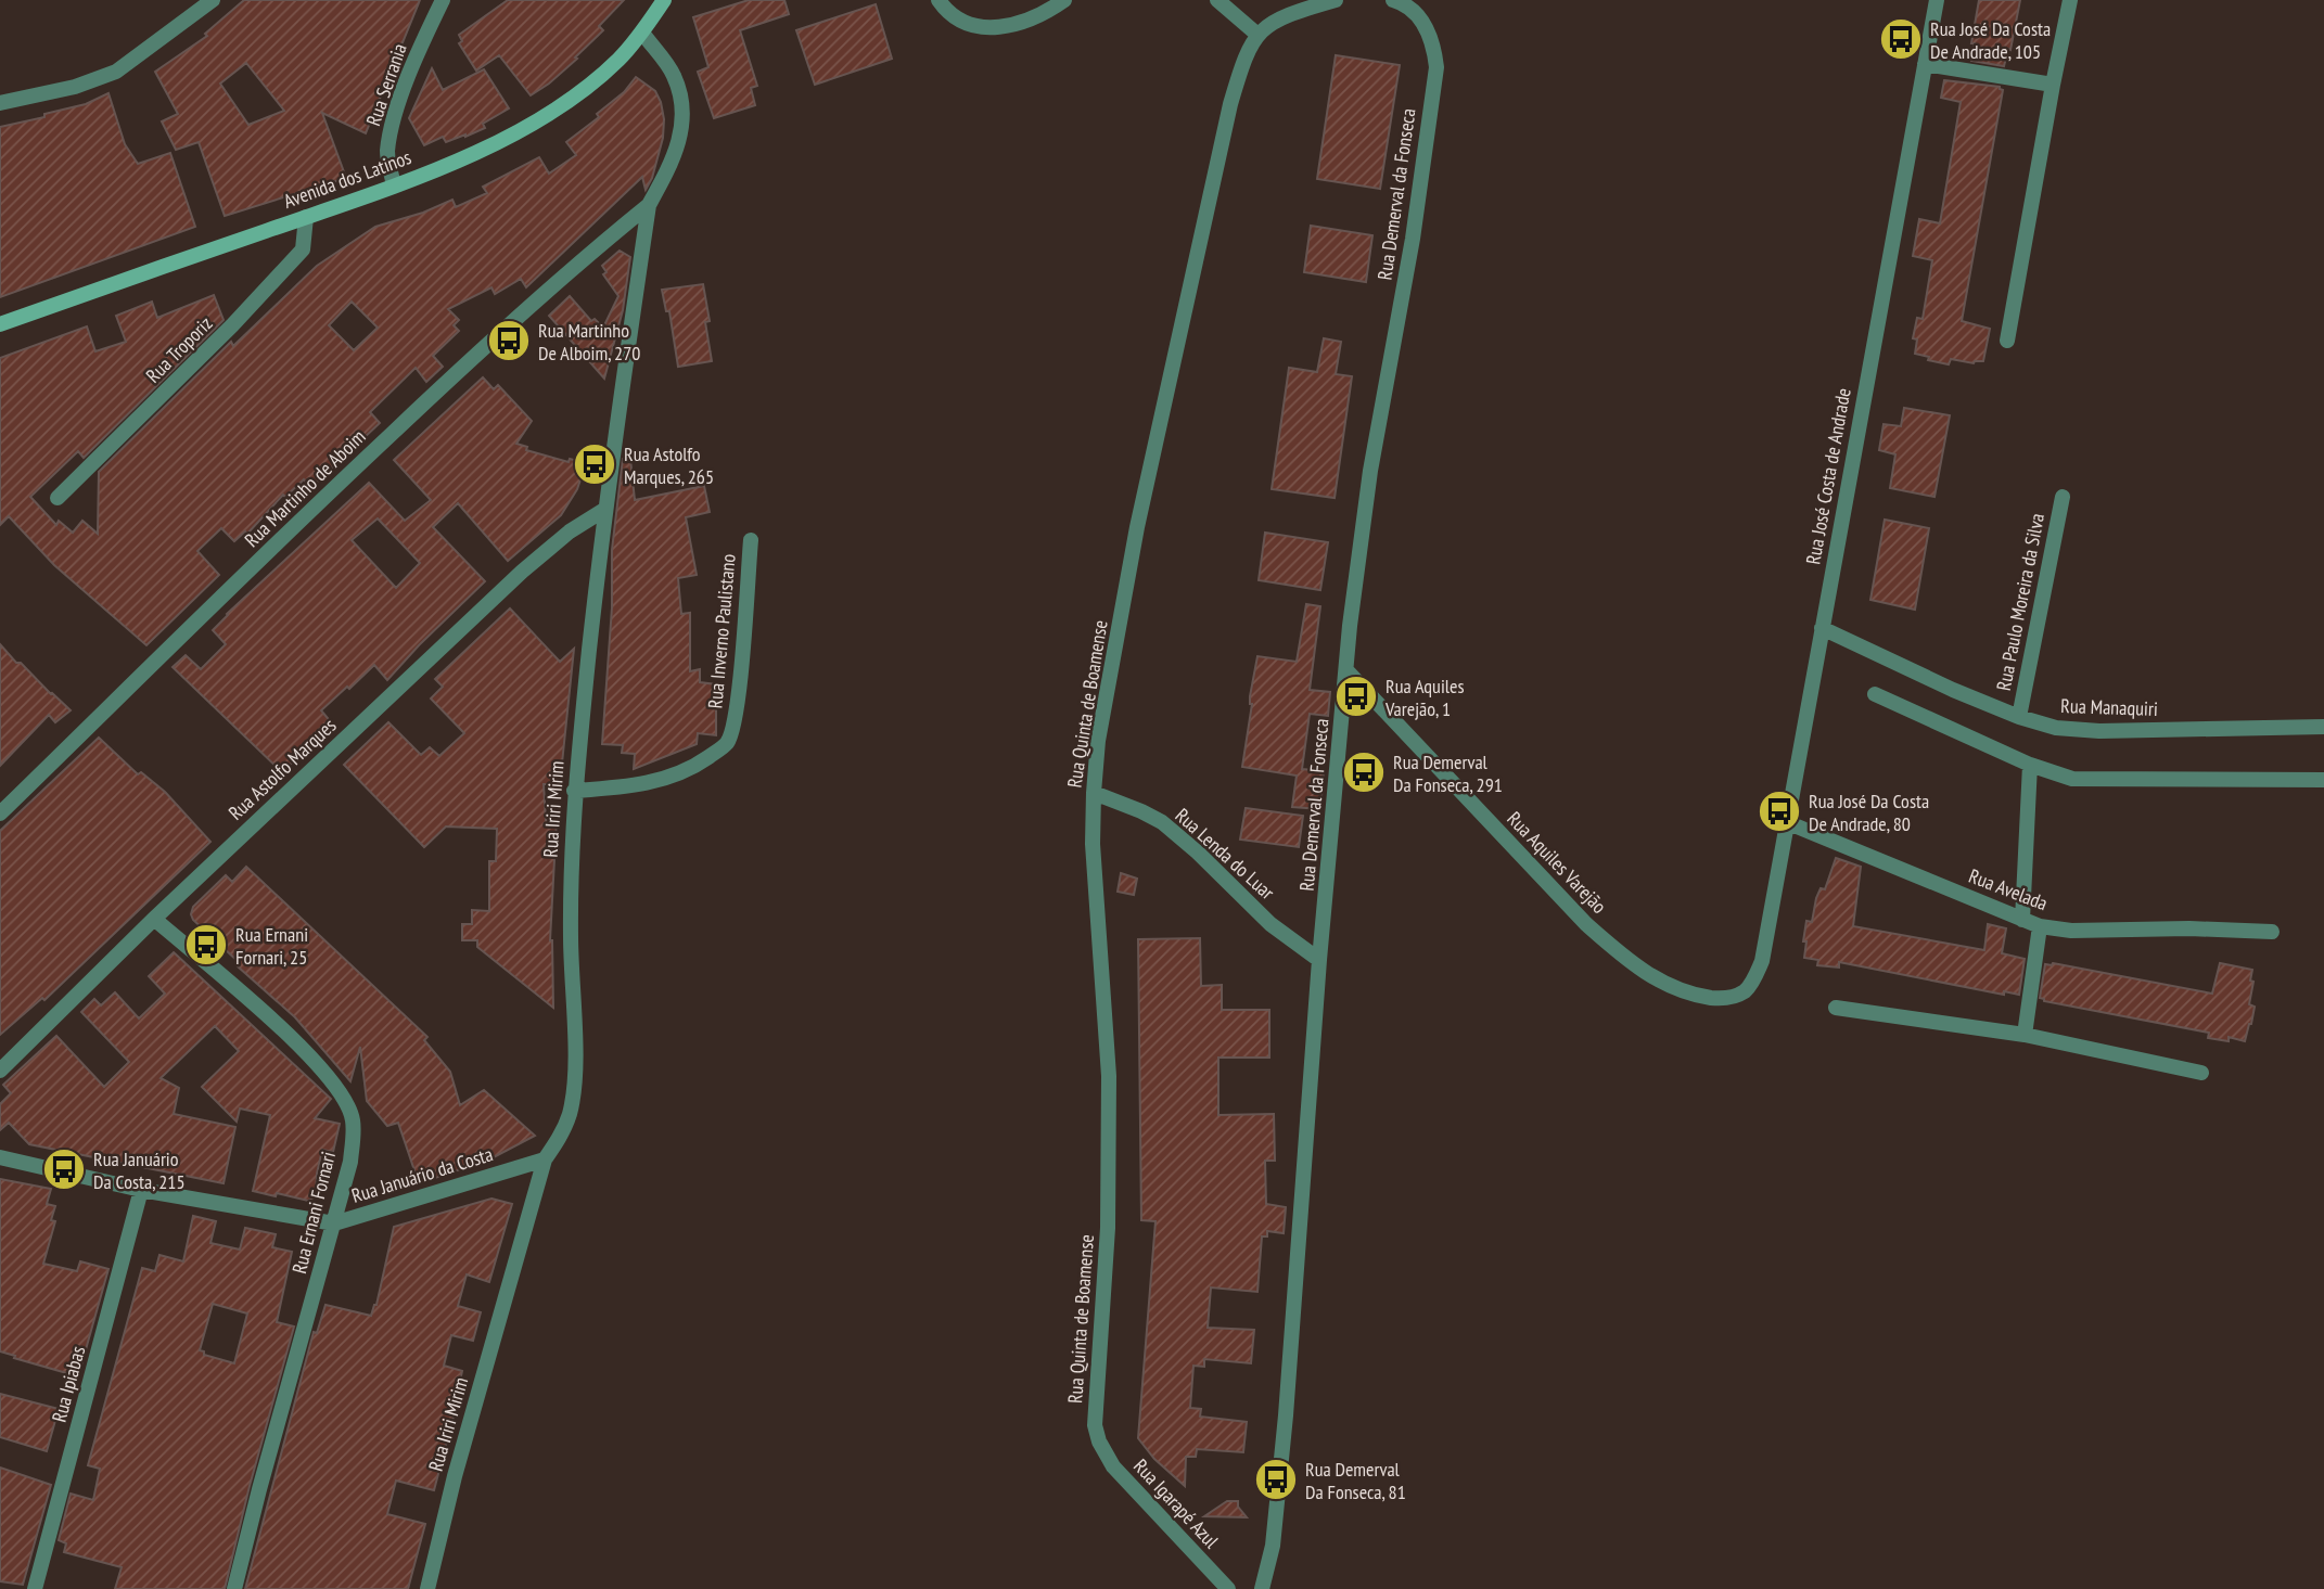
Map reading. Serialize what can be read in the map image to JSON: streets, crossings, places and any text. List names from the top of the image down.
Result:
{
  "streets": {
    "main road": ["Avenida dos Latinos"],
    "street": [
      "Rua Serrania",
      "Rua Demerval da Fonseca",
      "Rua Troporiz",
      "Rua José Costa de Andrade",
      "Rua Martinho de Aboim",
      "Rua Paulo Moreira da Silva",
      "Rua Inverno Paulistano",
      "Rua Quinta de Boamense",
      "Rua Manaquiri",
      "Rua Astolfo Marques",
      "Rua Iriri Mirim",
      "Rua Lenda do Luar",
      "Rua Aquiles Varejão",
      "Rua Avelada",
      "Rua Januário da Costa",
      "Rua Ernani Fornari",
      "Rua Ipiabas",
      "Rua Igarapé Azul"
    ]
  },
  "crossings": [
    ["Rua Serrania", "Avenida dos Latinos"],
    ["Avenida dos Latinos", "Rua Troporiz"],
    ["Avenida dos Latinos", "Rua Iriri Mirim"],
    ["Rua Demerval da Fonseca", "Rua Lenda do Luar"],
    ["Rua Demerval da Fonseca", "Rua Aquiles Varejão"],
    ["Rua José Costa de Andrade", "Rua Manaquiri"],
    ["Rua José Costa de Andrade", "Rua Aquiles Varejão"],
    ["Rua José Costa de Andrade", "Rua Avelada"],
    ["Rua Martinho de Aboim", "Rua Iriri Mirim"],
    ["Rua Paulo Moreira da Silva", "Rua Manaquiri"],
    ["Rua Inverno Paulistano", "Rua Iriri Mirim"],
    ["Rua Quinta de Boamense", "Rua Lenda do Luar"],
    ["Rua Quinta de Boamense", "Rua Igarapé Azul"],
    ["Rua Astolfo Marques", "Rua Iriri Mirim"],
    ["Rua Astolfo Marques", "Rua Ernani Fornari"],
    ["Rua Iriri Mirim", "Rua Januário da Costa"],
    ["Rua Januário da Costa", "Rua Ernani Fornari"],
    ["Rua Januário da Costa", "Rua Ipiabas"]
  ],
  "places": {
    "bus stop": [
      "Rua José Da Costa De Andrade, 105",
      "Rua Martinho De Alboim, 270",
      "Rua Astolfo Marques, 265",
      "Rua Aquiles Varejão, 1",
      "Rua Demerval Da Fonseca, 291",
      "Rua José Da Costa De Andrade, 80",
      "Rua Ernani Fornari, 25",
      "Rua Januário Da Costa, 215",
      "Rua Demerval Da Fonseca, 81"
    ]
  }
}
